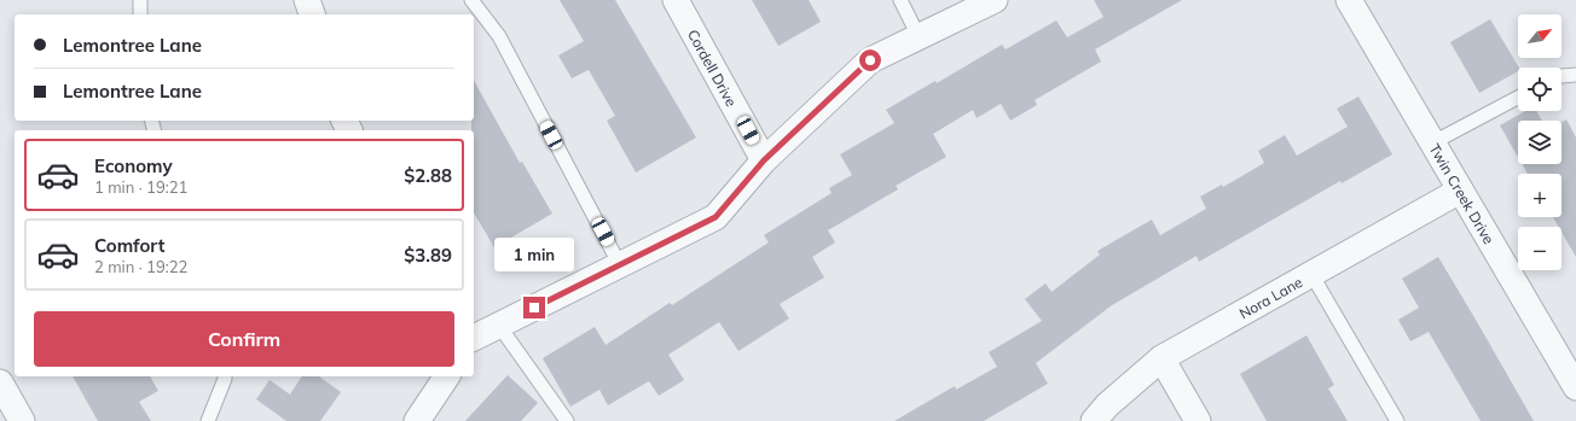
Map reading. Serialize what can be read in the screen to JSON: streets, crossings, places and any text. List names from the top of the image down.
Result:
{
  "streets": {
    "street": ["Cordell Drive", "Twin Creek Drive", "Nora Lane"]
  },
  "crossings": [
    ["Twin Creek Drive", "Nora Lane"]
  ],
  "north": "top right",
  "page": {
    "map_buttons": ["+", "−"],
    "banner": ["Lemontree Lane", "Lemontree Lane"],
    "list": [
      {
        "name": "Economy",
        "note": "1 min · 19:21",
        "value": "$2.88"
      },
      {
        "name": "Comfort",
        "note": "2 min · 19:22",
        "value": "$3.89"
      }
    ],
    "bubble": "1 min",
    "buttons": "Confirm"
  }
}
